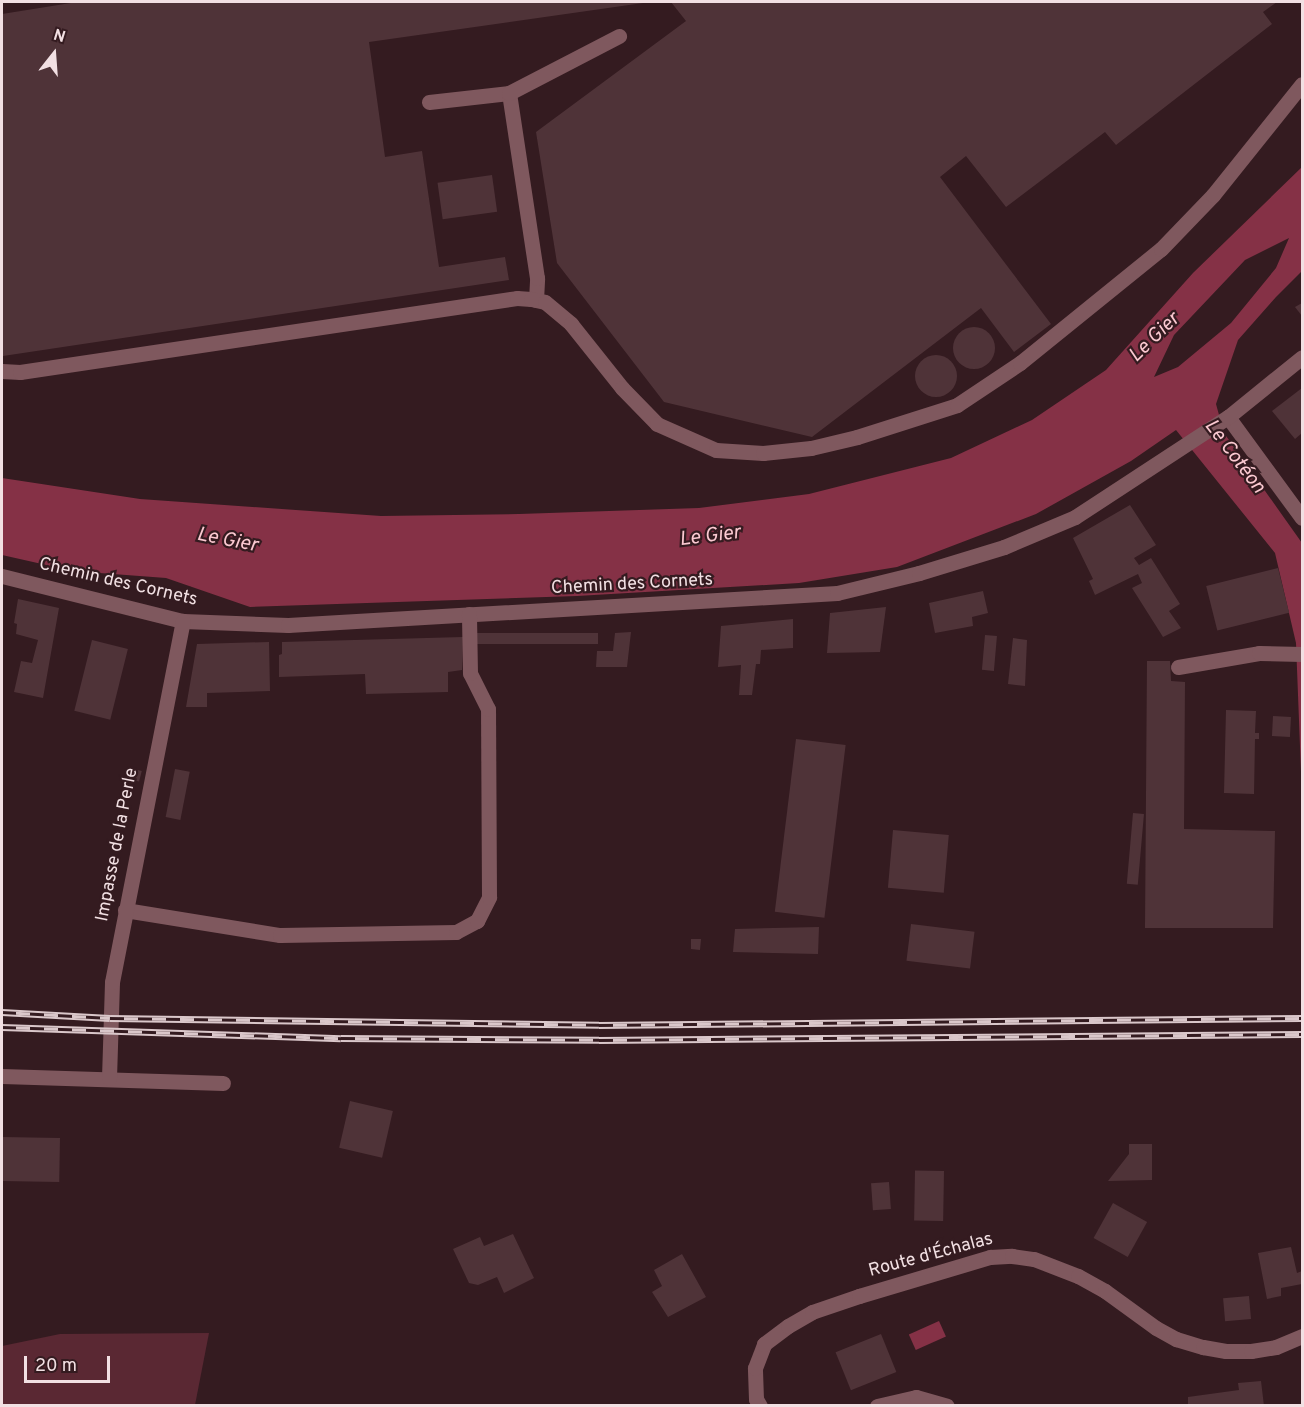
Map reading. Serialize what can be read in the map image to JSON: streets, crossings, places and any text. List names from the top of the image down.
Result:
{
  "streets": {
    "street": ["Chemin des Cornets", "Impasse de la Perle", "Route d'Échalas"]
  },
  "crossings": [
    ["Chemin des Cornets", "Impasse de la Perle"]
  ],
  "water": ["Le Gier", "Le Cotéon"],
  "scale_bar": "20 m",
  "north": "top"
}
